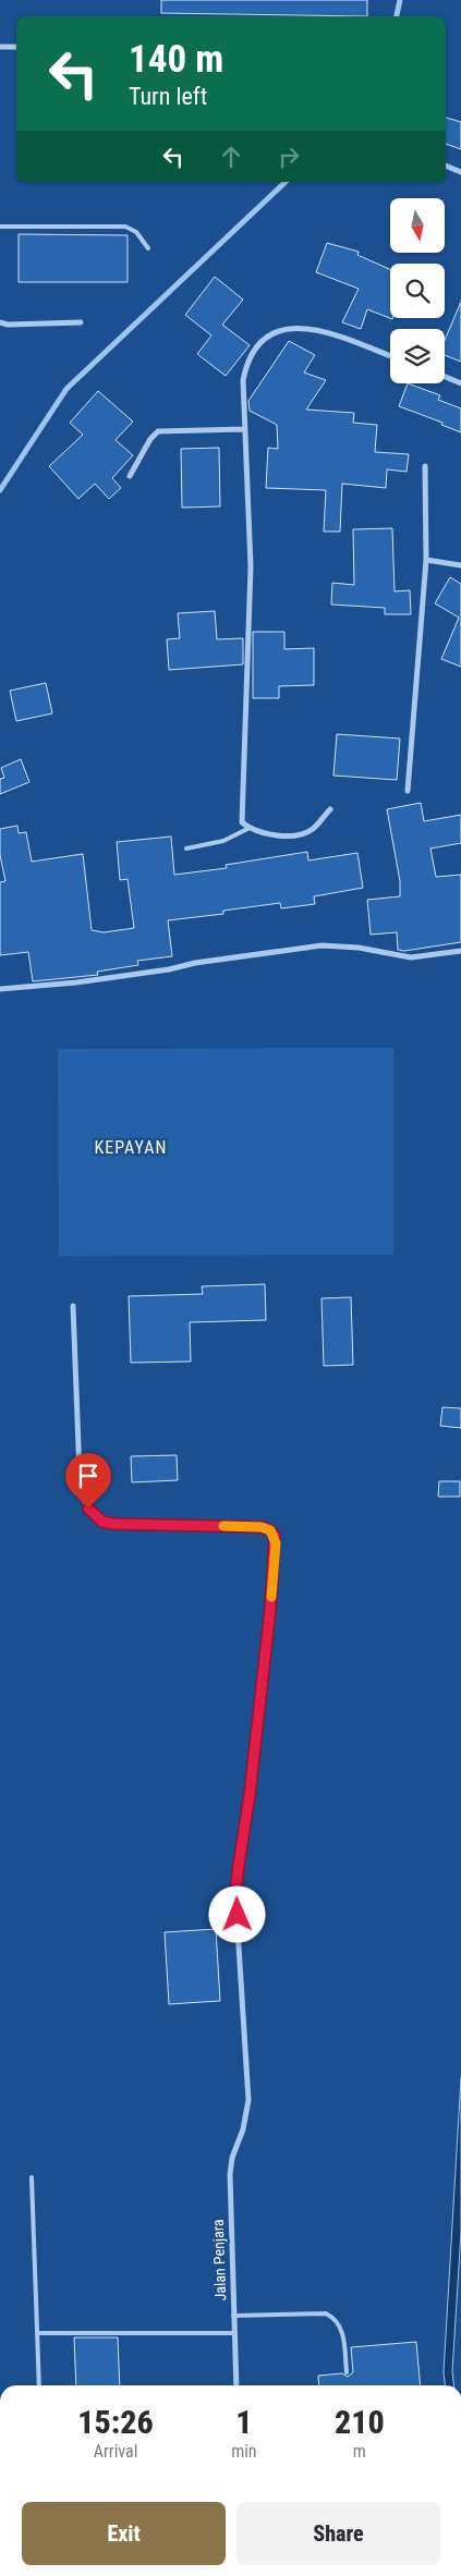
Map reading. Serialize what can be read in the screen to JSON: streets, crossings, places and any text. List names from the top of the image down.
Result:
{
  "streets": {
    "street": ["Jalan Penjara"]
  },
  "districts": ["KEPAYAN"],
  "north": "bottom",
  "page": {
    "turn": ["140 m", "Turn left"],
    "eta": [
      "15:26",
      "Arrival",
      "1",
      "min",
      "210",
      "m"
    ],
    "buttons": ["Exit", "Share"]
  }
}
